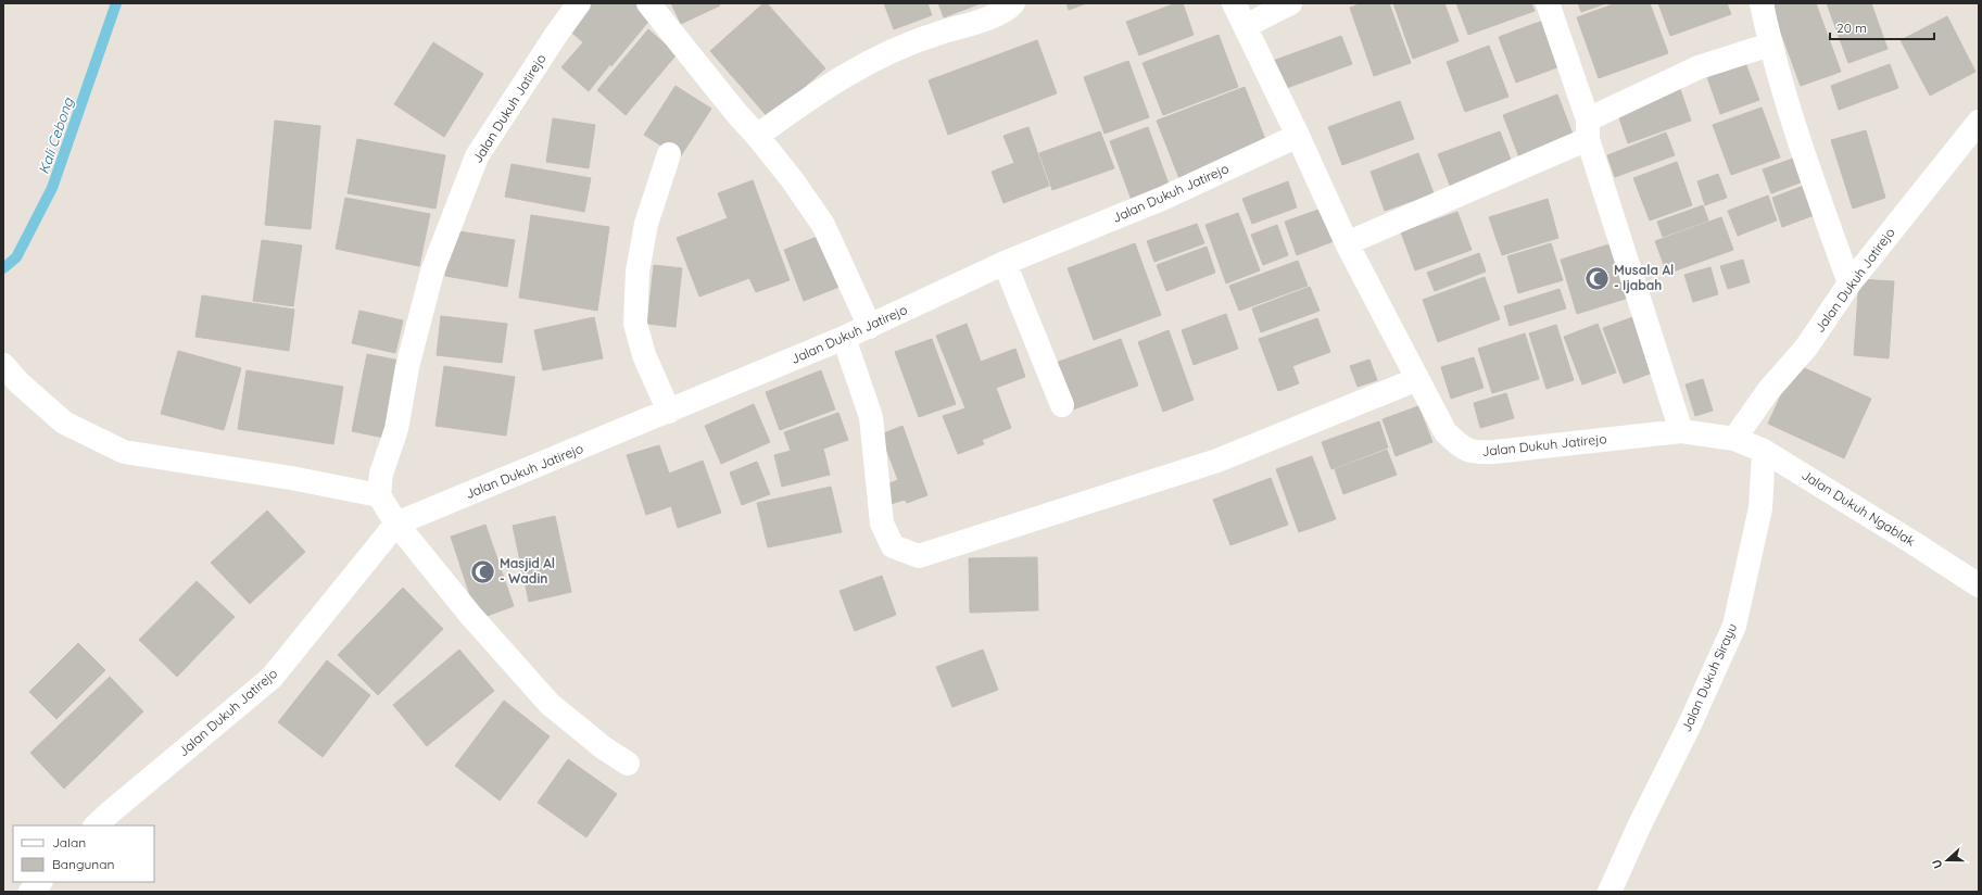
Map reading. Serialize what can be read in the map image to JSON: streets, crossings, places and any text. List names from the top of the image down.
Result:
{
  "streets": {
    "street": ["Jalan Dukuh Jatirejo", "Jalan Dukuh Ngablak", "Jalan Dukuh Sirayu"]
  },
  "crossings": [
    ["Jalan Dukuh Jatirejo", "Jalan Dukuh Ngablak"],
    ["Jalan Dukuh Ngablak", "Jalan Dukuh Sirayu"]
  ],
  "water": ["Kali Cebong"],
  "places": {
    "mosque": ["Musala Al - Ijabah", "Masjid Al - Wadin"]
  },
  "legend": ["Jalan", "Bangunan"],
  "scale_bar": "20 m",
  "north": "left"
}
